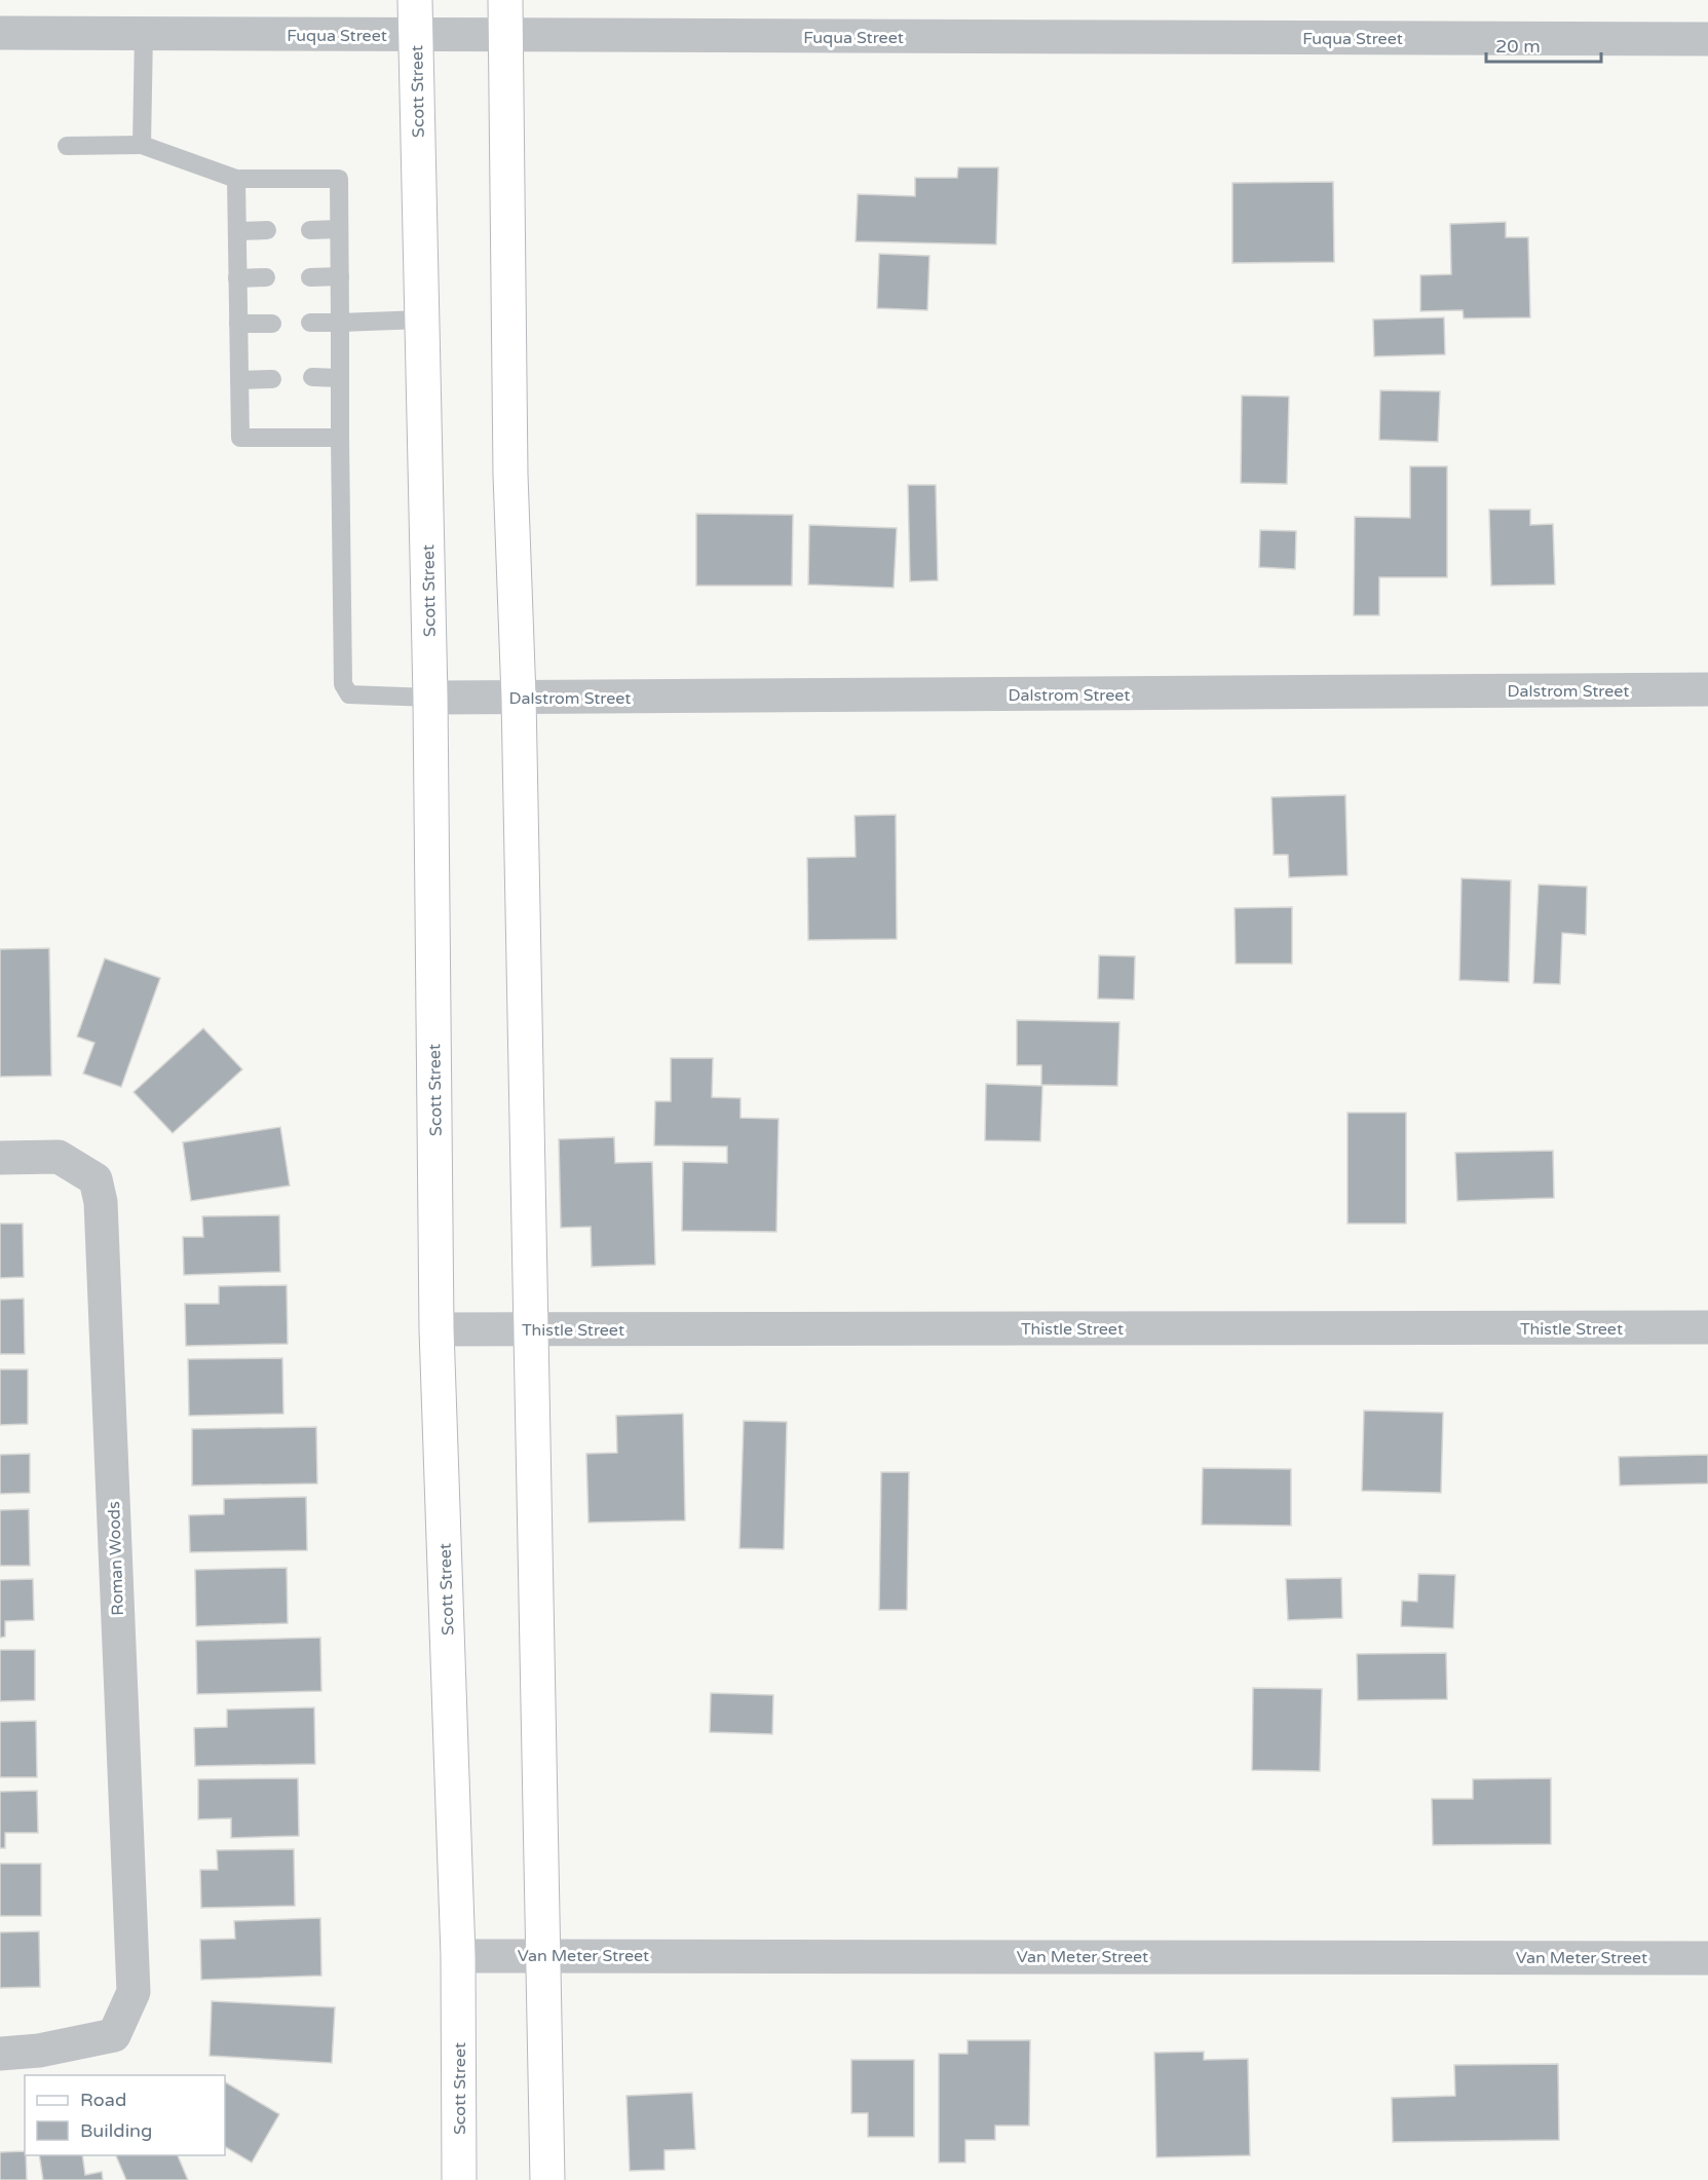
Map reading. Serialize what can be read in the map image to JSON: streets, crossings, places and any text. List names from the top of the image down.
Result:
{
  "streets": {
    "main road": ["Scott Street"],
    "street": [
      "Fuqua Street",
      "Dalstrom Street",
      "Thistle Street",
      "Roman Woods",
      "Van Meter Street"
    ]
  },
  "crossings": [
    ["Fuqua Street", "Scott Street"],
    ["Scott Street", "Dalstrom Street"],
    ["Scott Street", "Thistle Street"],
    ["Scott Street", "Van Meter Street"]
  ],
  "legend": ["Road", "Building"],
  "scale_bar": "20 m"
}
